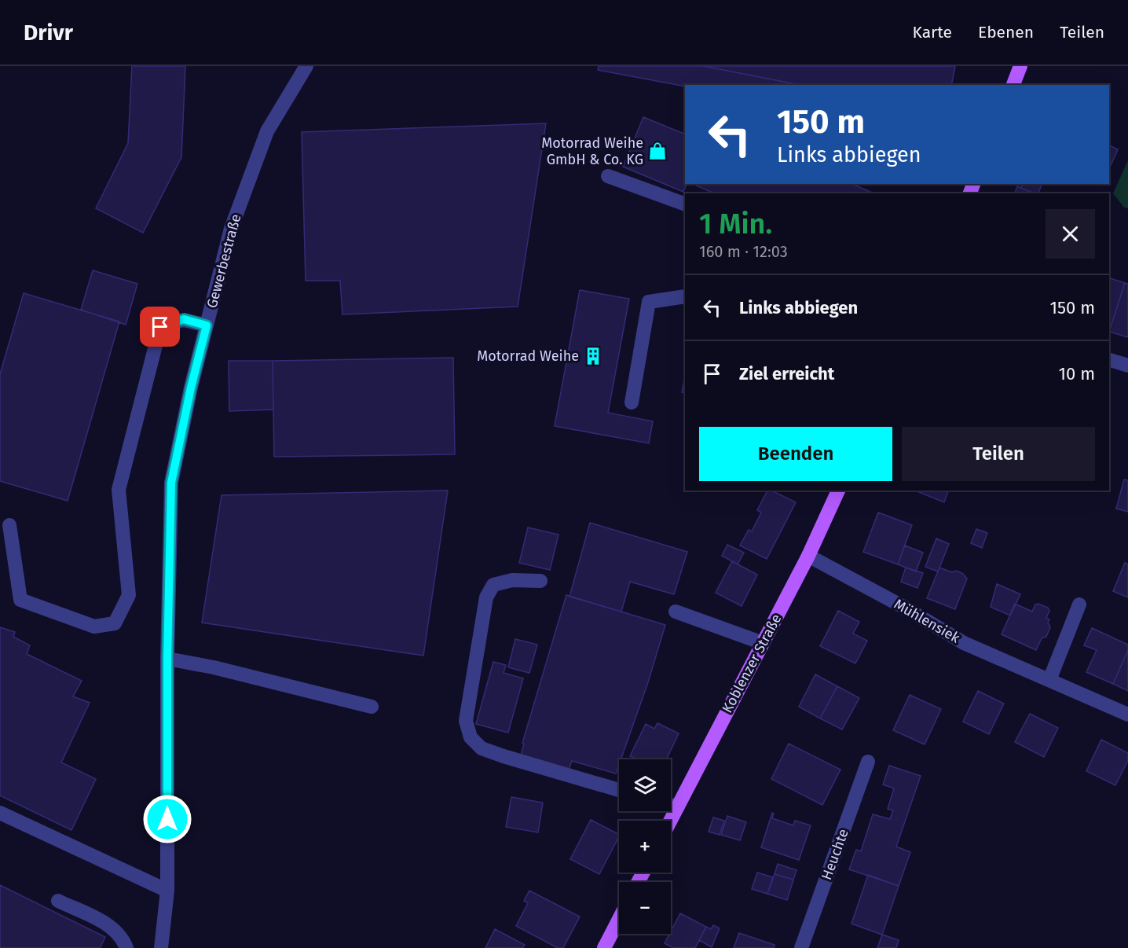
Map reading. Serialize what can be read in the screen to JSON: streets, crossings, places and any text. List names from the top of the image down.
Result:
{
  "streets": {
    "main road": ["Koblenzer Straße"],
    "street": ["Gewerbestraße", "Mühlensiek", "Heuchte"]
  },
  "crossings": [
    ["Mühlensiek", "Koblenzer Straße"]
  ],
  "places": {
    "shop": ["Motorrad Weihe GmbH & Co. KG"],
    "building": ["Motorrad Weihe"]
  },
  "page": {
    "header": "Drivr",
    "nav": ["Karte", "Ebenen", "Teilen"],
    "turn": ["150 m", "Links abbiegen"],
    "heading": ["1 Min.", "160 m · 12:03"],
    "list": [
      {
        "name": "Links abbiegen",
        "value": "150 m"
      },
      {
        "name": "Ziel erreicht",
        "value": "10 m"
      }
    ],
    "buttons": ["Beenden", "Teilen"],
    "map_buttons": ["+", "−"]
  }
}
